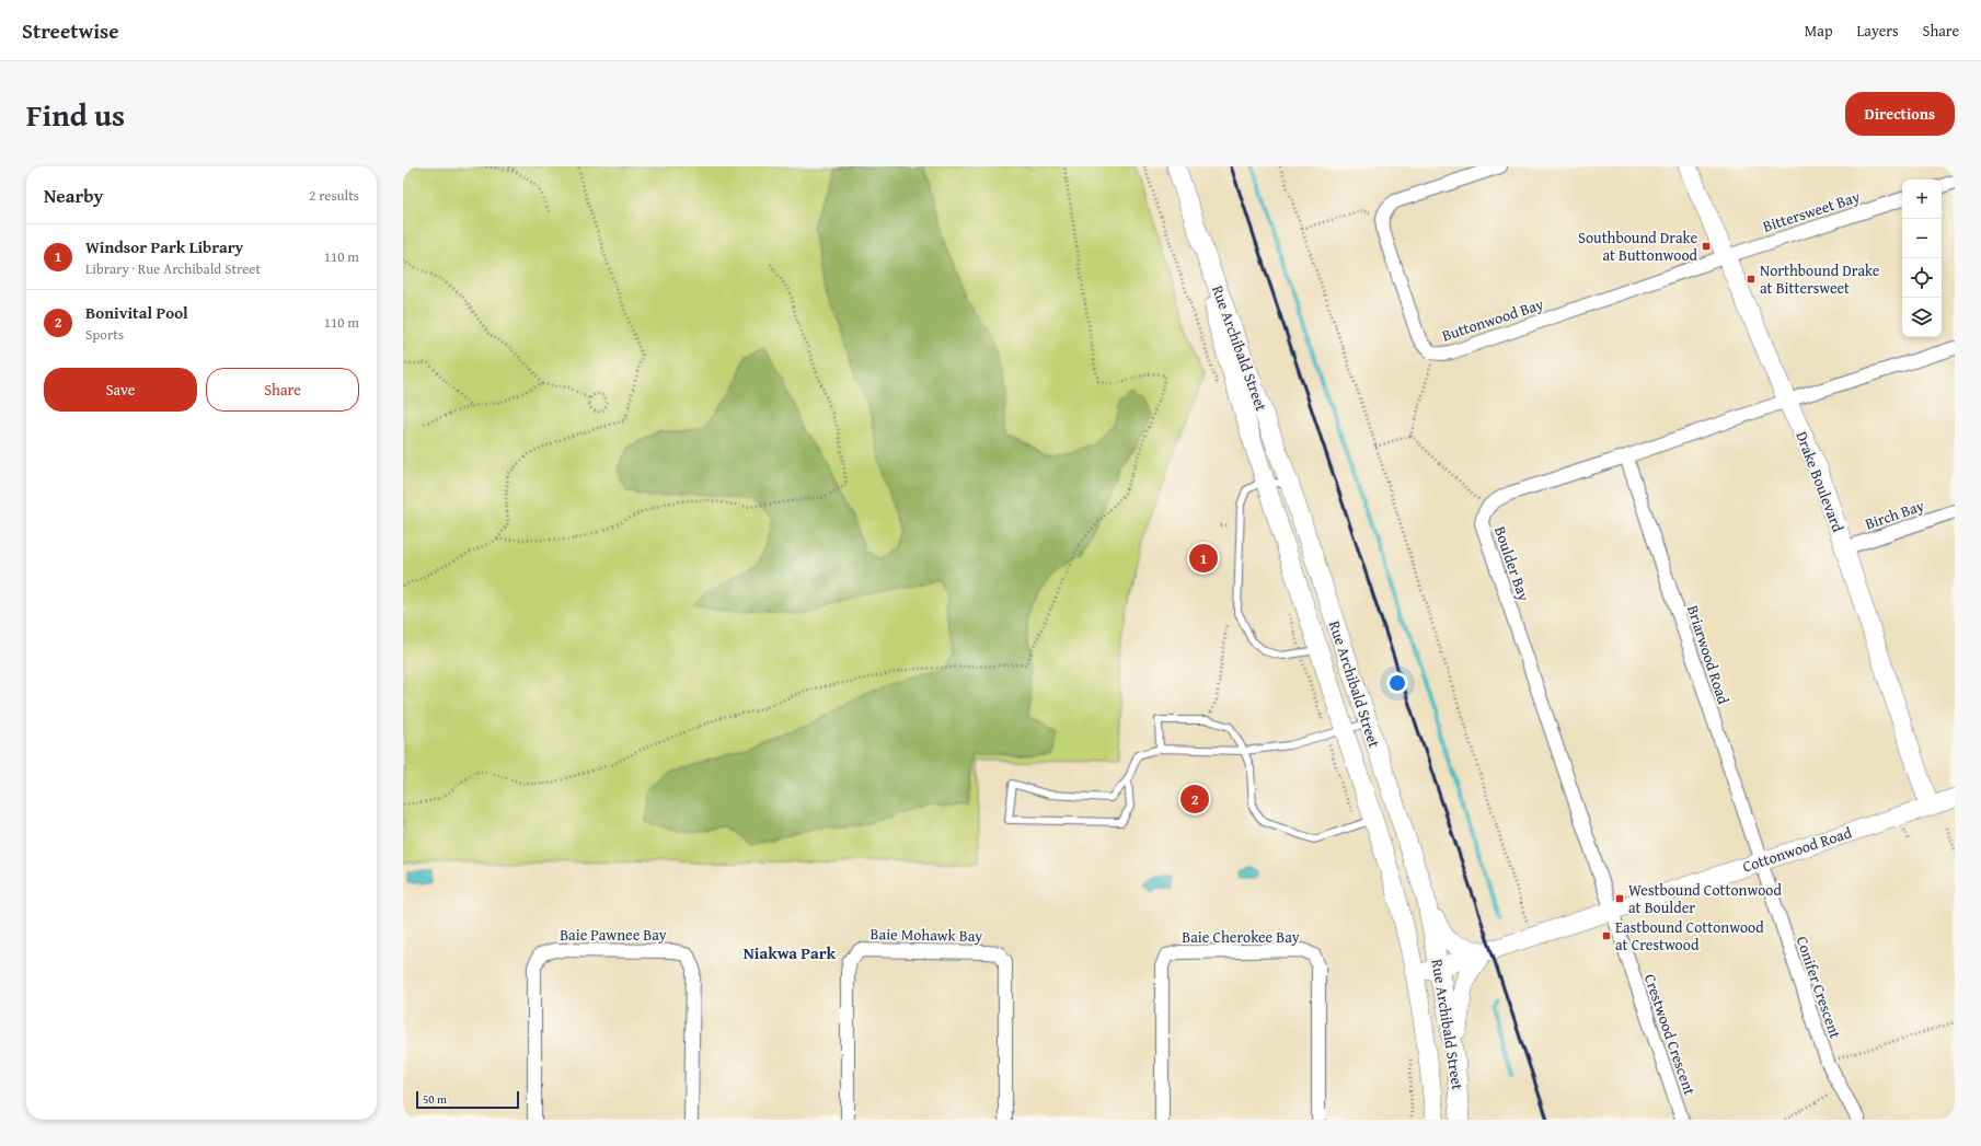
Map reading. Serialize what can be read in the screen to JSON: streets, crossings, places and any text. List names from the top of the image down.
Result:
{
  "streets": {
    "main road": ["Rue Archibald Street", "Drake Boulevard", "Cottonwood Road"],
    "street": [
      "Bittersweet Bay",
      "Buttonwood Bay",
      "Birch Bay",
      "Boulder Bay",
      "Briarwood Road",
      "Baie Pawnee Bay",
      "Baie Mohawk Bay",
      "Baie Cherokee Bay",
      "Conifer Crescent",
      "Crestwood Crescent"
    ]
  },
  "crossings": [
    ["Bittersweet Bay", "Buttonwood Bay"],
    ["Bittersweet Bay", "Drake Boulevard"],
    ["Buttonwood Bay", "Drake Boulevard"],
    ["Rue Archibald Street", "Cottonwood Road"],
    ["Drake Boulevard", "Birch Bay"],
    ["Drake Boulevard", "Cottonwood Road"],
    ["Boulder Bay", "Cottonwood Road"],
    ["Boulder Bay", "Crestwood Crescent"],
    ["Briarwood Road", "Cottonwood Road"],
    ["Briarwood Road", "Conifer Crescent"],
    ["Cottonwood Road", "Conifer Crescent"],
    ["Cottonwood Road", "Crestwood Crescent"]
  ],
  "districts": ["Niakwa Park"],
  "places": {
    "transit": [
      "Southbound Drake at Buttonwood",
      "Northbound Drake at Bittersweet",
      "Westbound Cottonwood at Boulder",
      "Eastbound Cottonwood at Crestwood"
    ]
  },
  "scale_bar": "50 m",
  "page": {
    "header": "Streetwise",
    "nav": ["Map", "Layers", "Share"],
    "title": "Find us",
    "buttons": [
      "Directions",
      ["Save", "Share"]
    ],
    "heading": ["Nearby", "2 results"],
    "map_buttons": ["+", "−"],
    "list": [
      {
        "mark": "1",
        "name": "Windsor Park Library",
        "note": "Library · Rue Archibald Street",
        "value": "110 m"
      },
      {
        "mark": "2",
        "name": "Bonivital Pool",
        "note": "Sports",
        "value": "110 m"
      }
    ],
    "pins": ["1", "2"],
    "scale": "50 m"
  }
}
